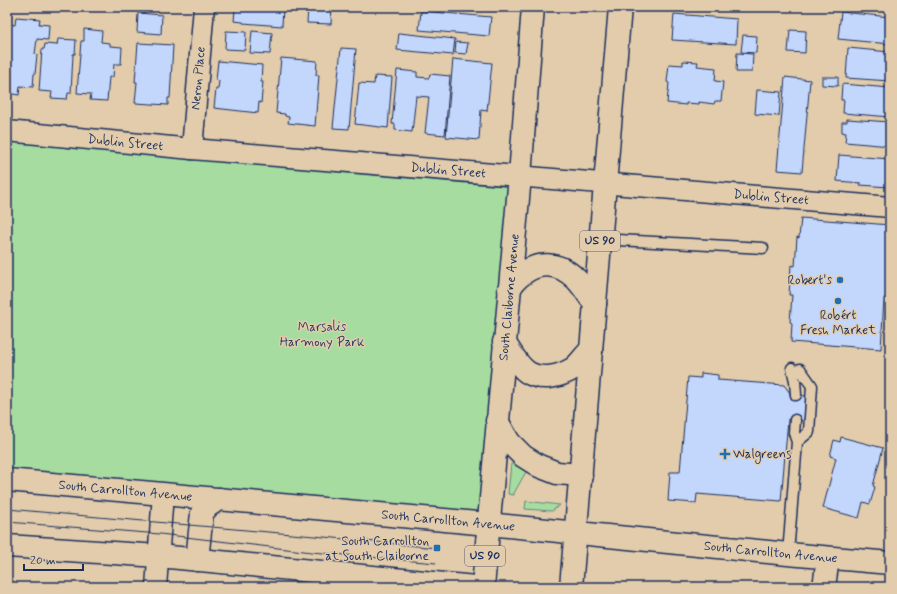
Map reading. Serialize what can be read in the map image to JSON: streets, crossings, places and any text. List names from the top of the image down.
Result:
{
  "streets": {
    "main road": ["US 90", "South Claiborne Avenue", "South Carrollton Avenue"],
    "street": ["Neron Place", "Dublin Street"]
  },
  "crossings": [
    ["Neron Place", "Dublin Street"],
    ["Dublin Street", "US 90"],
    ["Dublin Street", "South Claiborne Avenue"],
    ["US 90", "South Claiborne Avenue"],
    ["US 90", "South Carrollton Avenue"],
    ["South Claiborne Avenue", "South Carrollton Avenue"]
  ],
  "parks": ["Marsalis Harmony Park"],
  "places": {
    "other": ["Robert's", "Robért Fresh Market"],
    "health": ["Walgreens"],
    "transit": ["South Carrollton at South Claiborne"]
  },
  "scale_bar": "20 m"
}
